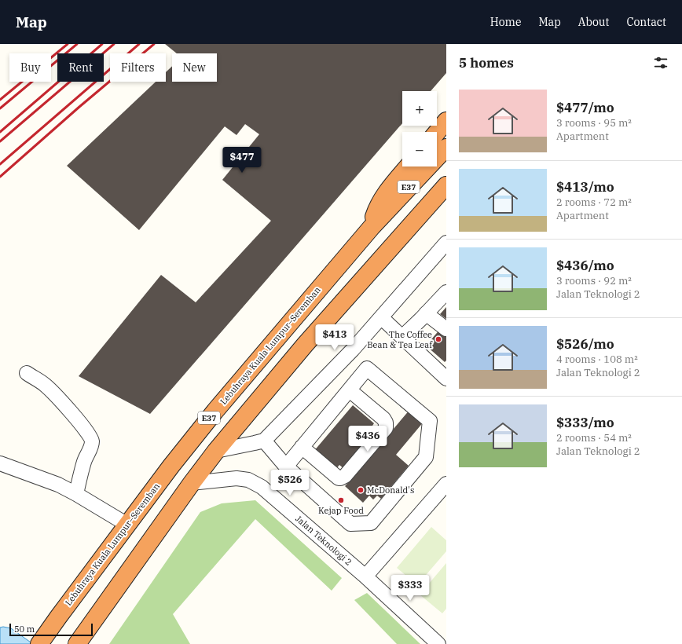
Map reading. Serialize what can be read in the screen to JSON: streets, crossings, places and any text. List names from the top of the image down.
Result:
{
  "streets": {
    "highway": ["E37", "Lebuhraya Kuala Lumpur–Seremban"],
    "street": ["Jalan Teknologi 2"]
  },
  "places": ["The Coffee Bean & Tea Leaf", "McDonald's", "Kejap Food"],
  "scale_bar": "50 m",
  "page": {
    "header": "Map",
    "nav": [
      "Home",
      "Map",
      "About",
      "Contact"
    ],
    "heading": "5 homes",
    "chip": [
      "Buy",
      "Rent",
      "Filters",
      "New"
    ],
    "list": [
      {
        "name": "$477/mo",
        "note": "3 rooms · 95 m² · Apartment"
      },
      {
        "name": "$413/mo",
        "note": "2 rooms · 72 m² · Apartment"
      },
      {
        "name": "$436/mo",
        "note": "3 rooms · 92 m² · Jalan Teknologi 2"
      },
      {
        "name": "$526/mo",
        "note": "4 rooms · 108 m² · Jalan Teknologi 2"
      },
      {
        "name": "$333/mo",
        "note": "2 rooms · 54 m² · Jalan Teknologi 2"
      }
    ],
    "map_buttons": ["+", "−"],
    "price": [
      "$477",
      "$413",
      "$436",
      "$526",
      "$333"
    ],
    "scale": "50 m"
  }
}
